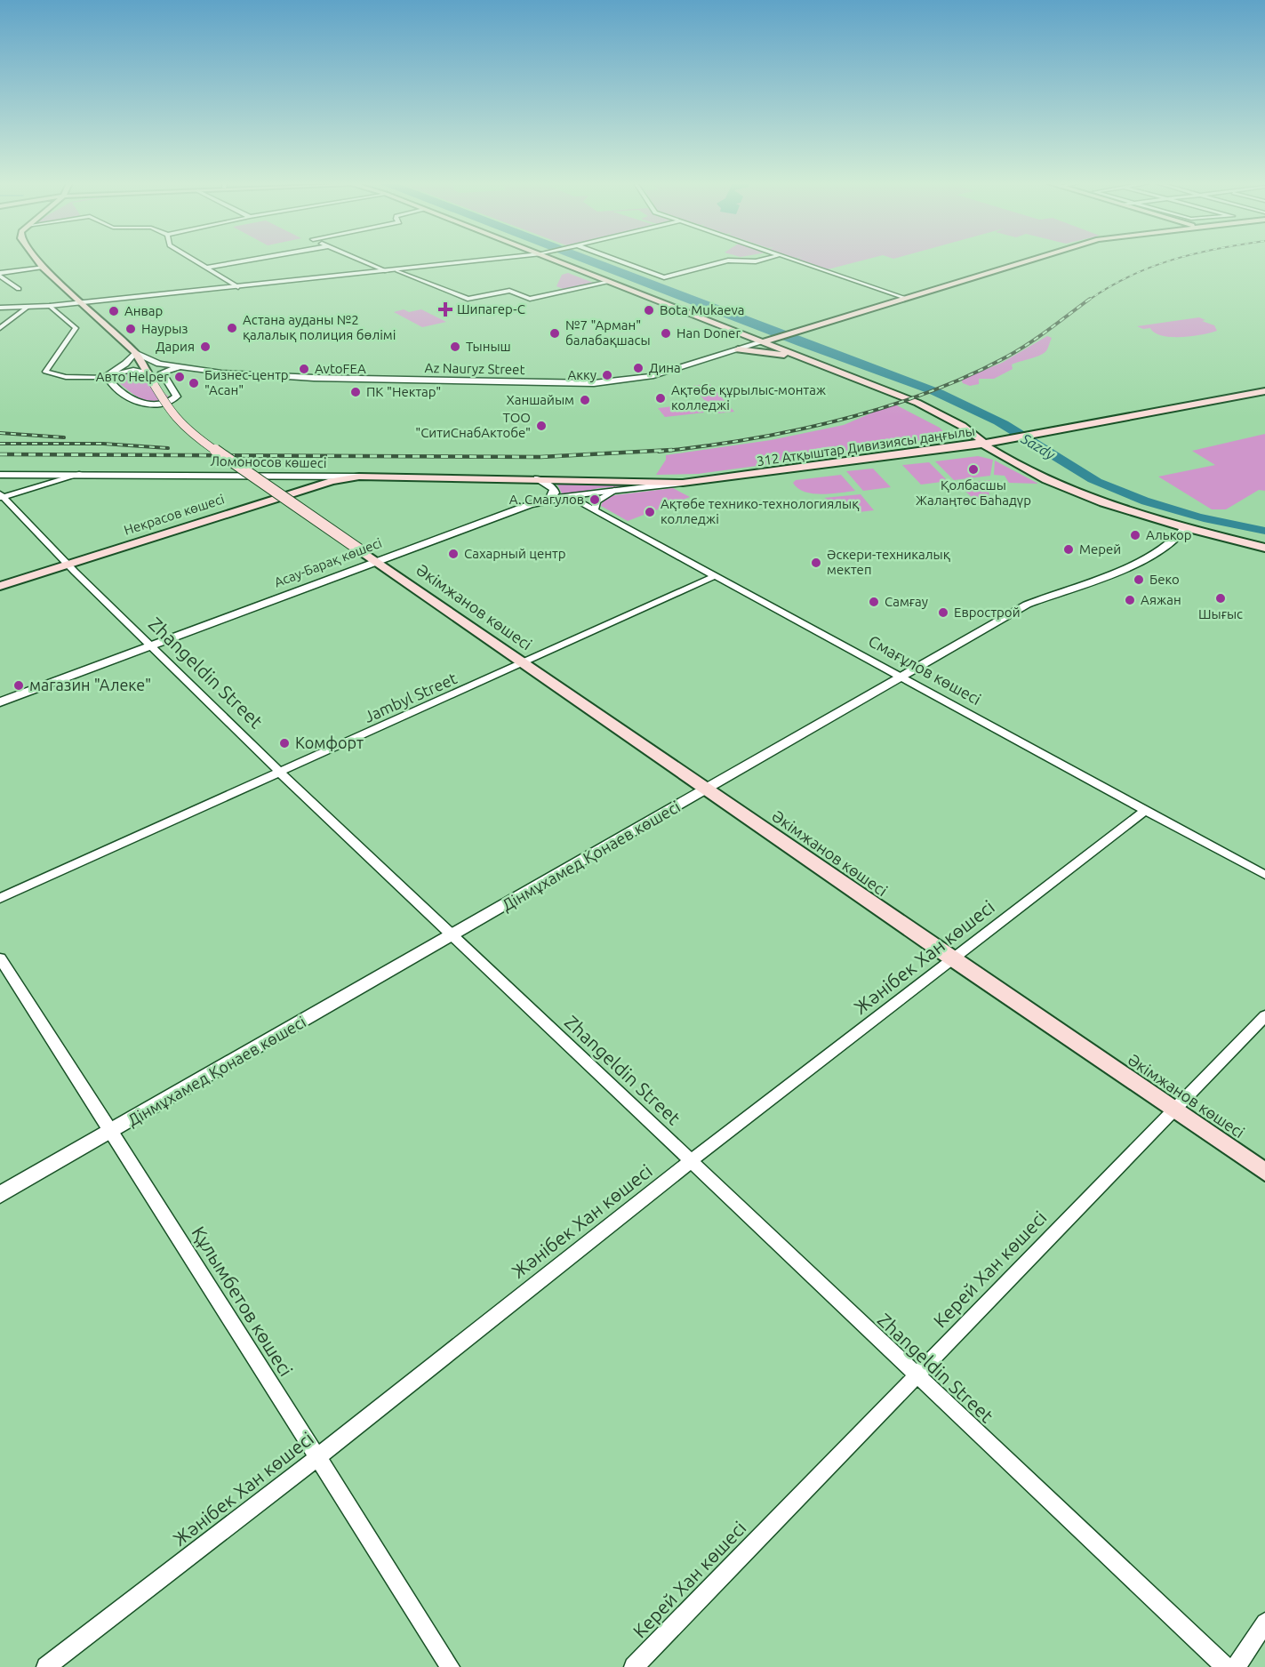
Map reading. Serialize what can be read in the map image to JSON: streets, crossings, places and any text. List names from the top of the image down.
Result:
{
  "streets": {
    "main road": [
      "312 Атқыштар Дивизиясы даңғылы",
      "Ломоносов көшесі",
      "Некрасов көшесі",
      "Әкімжанов көшесі"
    ],
    "street": [
      "Az Nauryz Street",
      "Асау-Барақ көшесі",
      "Смағұлов көшесі",
      "Zhangeldin Street",
      "Jambyl Street",
      "Дінмұхамед Қонаев көшесі",
      "Жәнібек Хан көшесі",
      "Керей Хан көшесі",
      "Құлымбетов көшесі"
    ]
  },
  "crossings": [
    ["Az Nauryz Street", "Әкімжанов көшесі"],
    ["312 Атқыштар Дивизиясы даңғылы", "Ломоносов көшесі"],
    ["312 Атқыштар Дивизиясы даңғылы", "Асау-Барақ көшесі"],
    ["Ломоносов көшесі", "Некрасов көшесі"],
    ["Некрасов көшесі", "Zhangeldin Street"],
    ["Асау-Барақ көшесі", "Әкімжанов көшесі"],
    ["Асау-Барақ көшесі", "Смағұлов көшесі"],
    ["Асау-Барақ көшесі", "Zhangeldin Street"],
    ["Әкімжанов көшесі", "Jambyl Street"],
    ["Әкімжанов көшесі", "Дінмұхамед Қонаев көшесі"],
    ["Әкімжанов көшесі", "Жәнібек Хан көшесі"],
    ["Әкімжанов көшесі", "Керей Хан көшесі"],
    ["Смағұлов көшесі", "Jambyl Street"],
    ["Смағұлов көшесі", "Дінмұхамед Қонаев көшесі"],
    ["Смағұлов көшесі", "Жәнібек Хан көшесі"],
    ["Zhangeldin Street", "Jambyl Street"],
    ["Zhangeldin Street", "Дінмұхамед Қонаев көшесі"],
    ["Zhangeldin Street", "Жәнібек Хан көшесі"],
    ["Zhangeldin Street", "Керей Хан көшесі"],
    ["Дінмұхамед Қонаев көшесі", "Құлымбетов көшесі"],
    ["Жәнібек Хан көшесі", "Құлымбетов көшесі"]
  ],
  "water": ["Sazdy"],
  "places": {
    "health": ["Шипагер-С"],
    "other": [
      "Bota Mukaeva",
      "Анвар",
      "Астана ауданы №2 қалалық полиция бөлімі",
      "Наурыз",
      "№7 \"Арман\" балабақшасы",
      "Han Doner",
      "Дария",
      "Тыныш",
      "Дина",
      "AvtoFEA",
      "Акку",
      "Авто Helper",
      "Бизнес-центр \"Асан\"",
      "ПК \"Нектар\"",
      "Ақтөбе құрылыс-монтаж колледжі",
      "Ханшайым",
      "ТОО \"СитиСнабАктобе\"",
      "Қолбасшы Жалаңтөс Баһадүр",
      "А. Смагулов",
      "Ақтөбе технико-технологиялық колледжі",
      "Алькор",
      "Мерей",
      "Сахарный центр",
      "Әскери-техникалық мектеп",
      "Беко",
      "Шығыс",
      "Аяжан",
      "Самғау",
      "Еврострой",
      "магазин \"Алеке\"",
      "Комфорт"
    ]
  }
}
